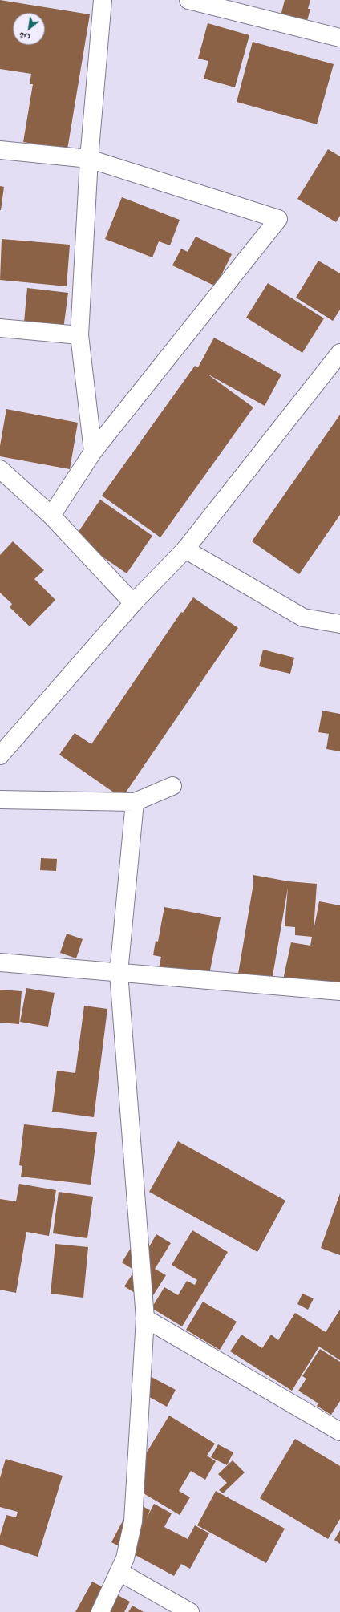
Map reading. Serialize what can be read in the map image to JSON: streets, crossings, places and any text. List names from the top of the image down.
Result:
{
  "north": "bottom left"
}
